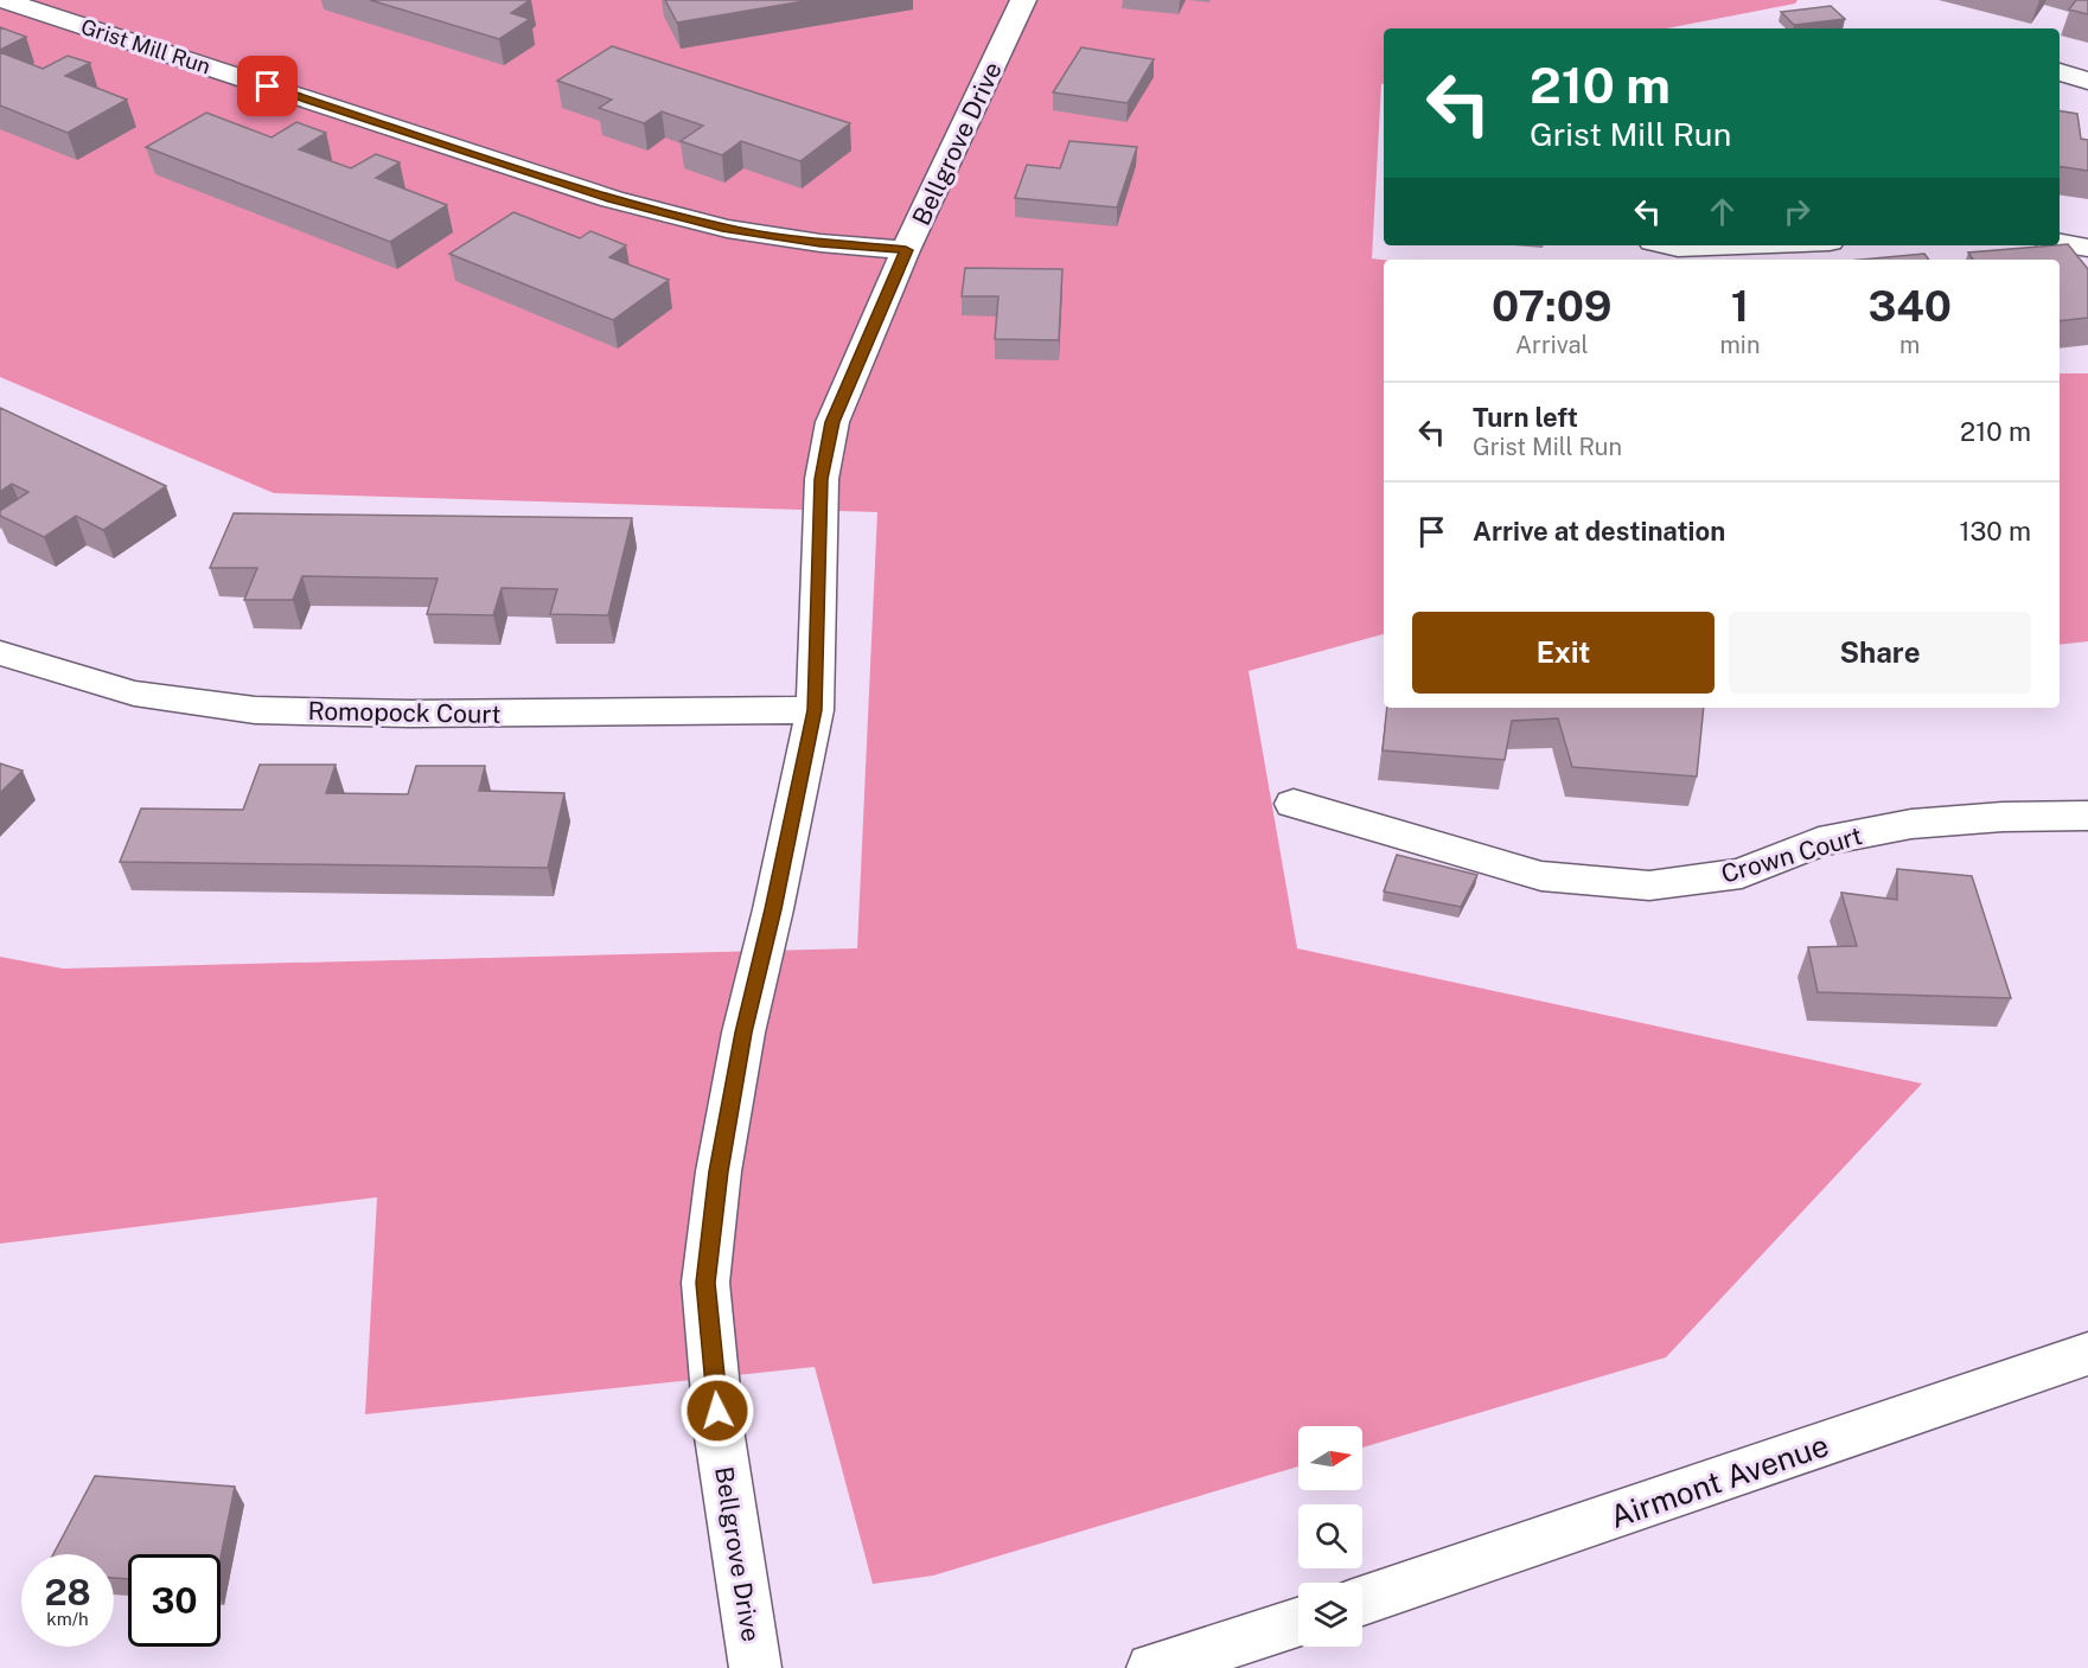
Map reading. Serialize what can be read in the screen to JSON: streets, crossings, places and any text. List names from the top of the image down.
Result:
{
  "streets": {
    "street": [
      "Grist Mill Run",
      "Bellgrove Drive",
      "Romopock Court",
      "Crown Court",
      "Airmont Avenue"
    ]
  },
  "crossings": [
    ["Grist Mill Run", "Bellgrove Drive"],
    ["Bellgrove Drive", "Romopock Court"]
  ],
  "north": "right",
  "page": {
    "turn": ["210 m", "Grist Mill Run"],
    "eta": [
      "07:09",
      "Arrival",
      "1",
      "min",
      "340",
      "m"
    ],
    "list": [
      {
        "name": "Turn left",
        "note": "Grist Mill Run",
        "value": "210 m"
      },
      {
        "name": "Arrive at destination",
        "value": "130 m"
      }
    ],
    "buttons": ["Exit", "Share"],
    "speed": "28 km/h",
    "limit": "30"
  }
}
